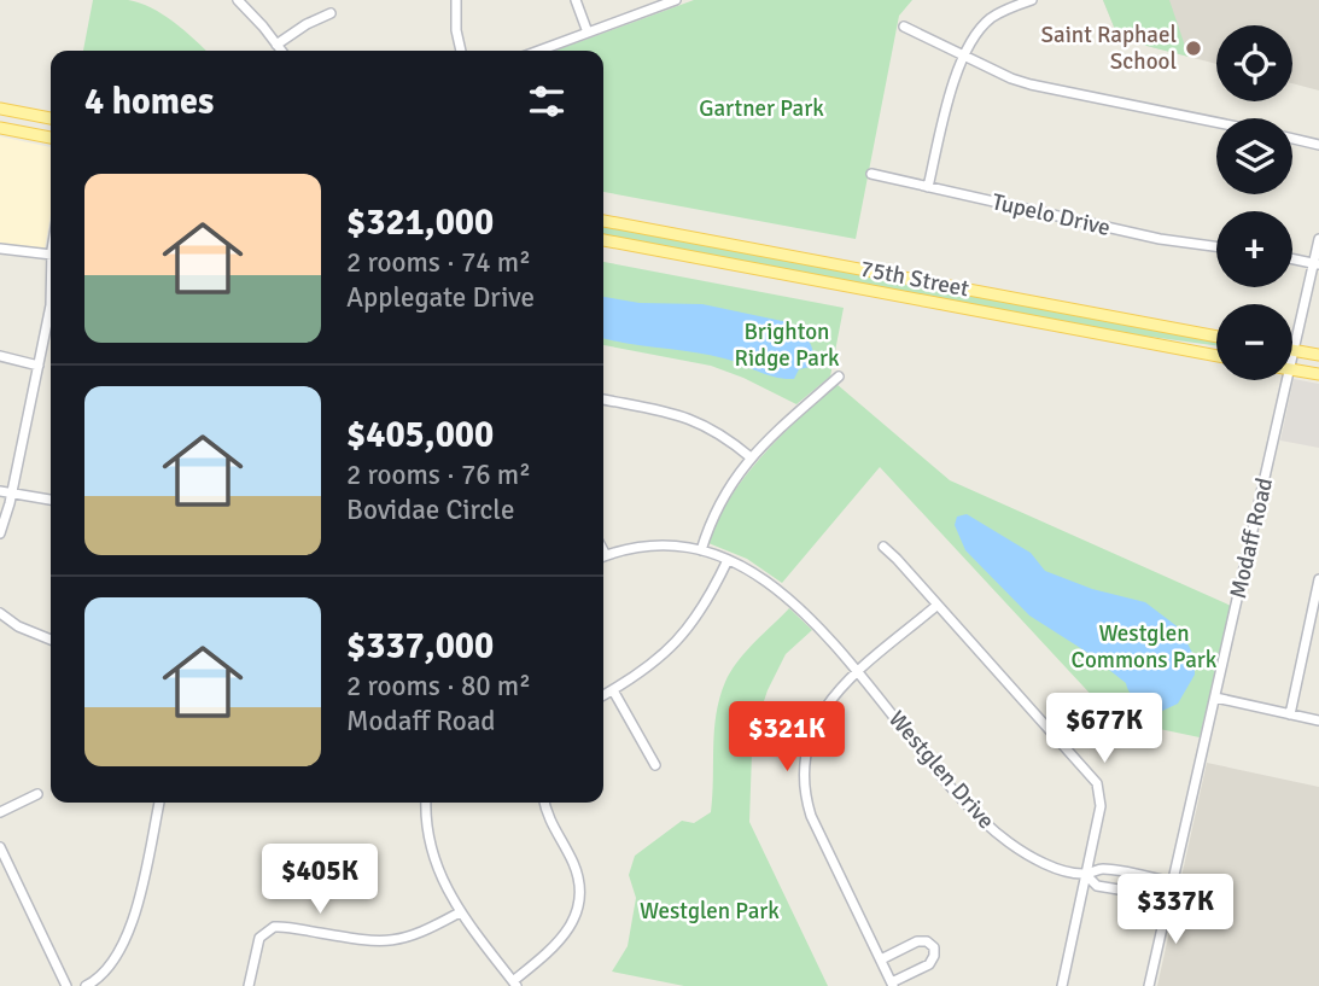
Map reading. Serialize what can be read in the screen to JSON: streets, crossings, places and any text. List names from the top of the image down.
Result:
{
  "streets": {
    "main road": ["75th Street"],
    "street": ["Tupelo Drive", "Modaff Road", "Westglen Drive"]
  },
  "crossings": [
    ["Modaff Road", "Westglen Drive"]
  ],
  "parks": [
    "Gartner Park",
    "Brighton Ridge Park",
    "Westglen Commons Park",
    "Westglen Park"
  ],
  "places": ["Saint Raphael School"],
  "page": {
    "map_buttons": ["+", "−"],
    "heading": "4 homes",
    "list": [
      {
        "name": "$321,000",
        "note": "2 rooms · 74 m² · Applegate Drive"
      },
      {
        "name": "$405,000",
        "note": "2 rooms · 76 m² · Bovidae Circle"
      },
      {
        "name": "$337,000",
        "note": "2 rooms · 80 m² · Modaff Road"
      }
    ],
    "price": [
      "$677K",
      "$321K",
      "$405K",
      "$337K"
    ]
  }
}
